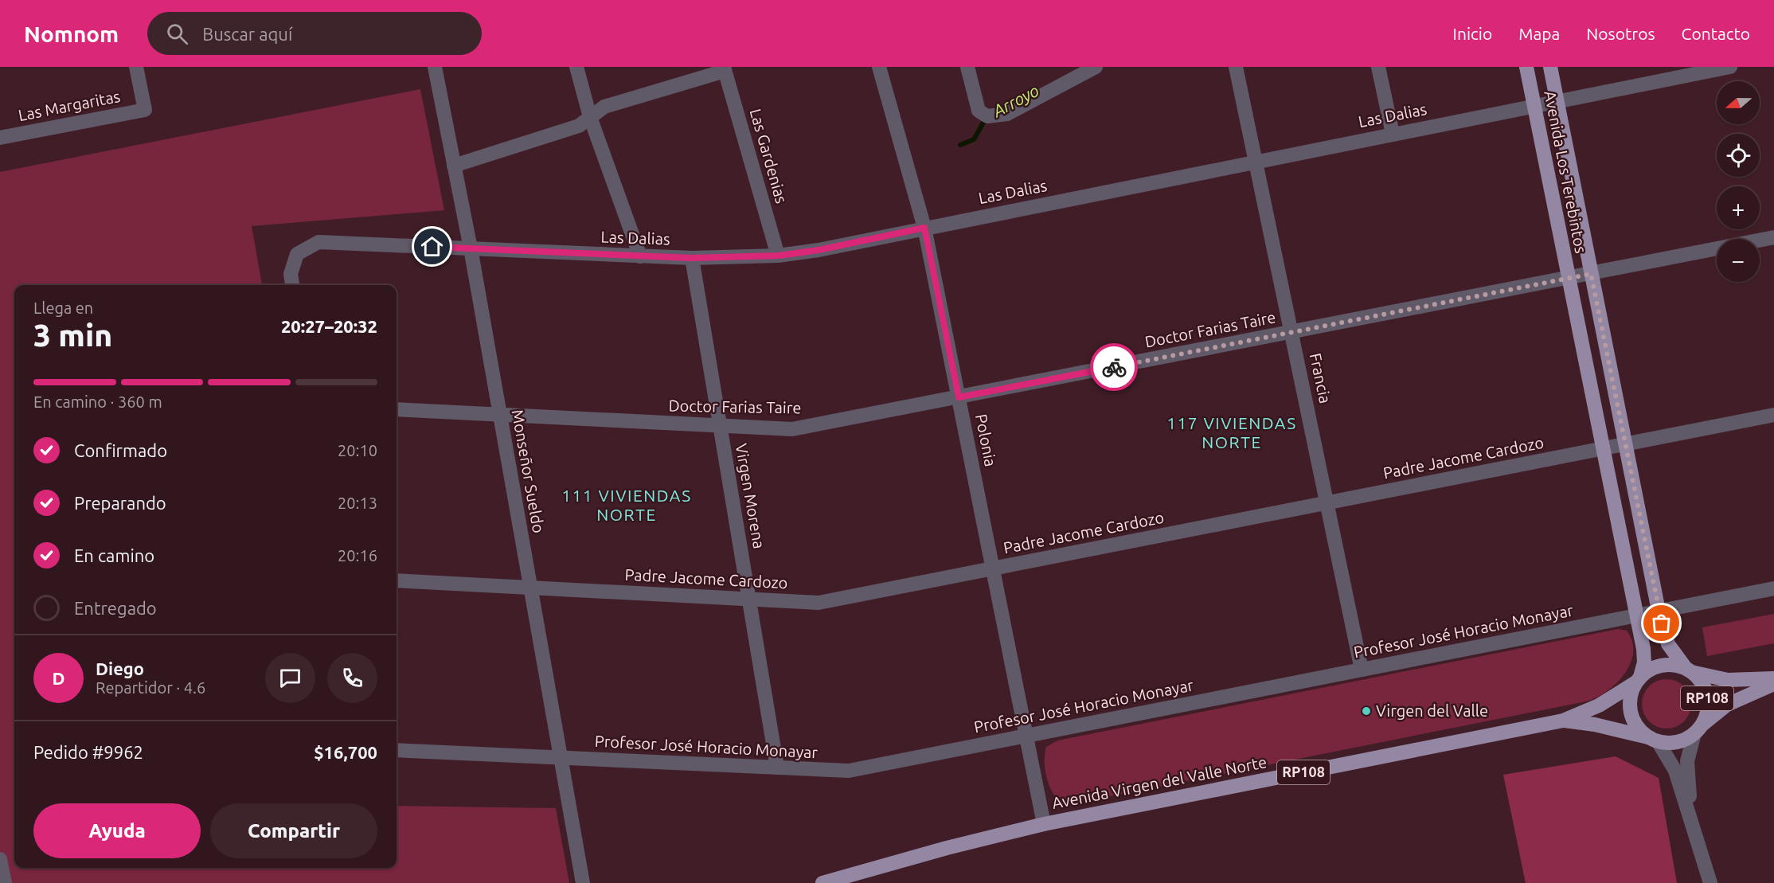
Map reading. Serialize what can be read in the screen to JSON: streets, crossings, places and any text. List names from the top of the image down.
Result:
{
  "streets": {
    "main road": ["Avenida Los Terebintos", "RP108", "Avenida Virgen del Valle Norte"],
    "street": [
      "Las Margaritas",
      "Las Dalias",
      "Las Gardenias",
      "Doctor Farias Taire",
      "Francia",
      "Polonia",
      "Padre Jacome Cardozo",
      "Monseñor Sueldo",
      "Virgen Morena",
      "Profesor José Horacio Monayar"
    ]
  },
  "crossings": [
    ["Las Dalias", "Las Gardenias"],
    ["Las Dalias", "Avenida Los Terebintos"],
    ["Las Dalias", "Francia"],
    ["Las Dalias", "Polonia"],
    ["Las Dalias", "Monseñor Sueldo"],
    ["Las Dalias", "Virgen Morena"],
    ["Avenida Los Terebintos", "Doctor Farias Taire"],
    ["Avenida Los Terebintos", "Padre Jacome Cardozo"],
    ["Avenida Los Terebintos", "Profesor José Horacio Monayar"],
    ["Avenida Los Terebintos", "RP108"],
    ["Avenida Los Terebintos", "Avenida Virgen del Valle Norte"],
    ["Doctor Farias Taire", "Francia"],
    ["Doctor Farias Taire", "Polonia"],
    ["Doctor Farias Taire", "Monseñor Sueldo"],
    ["Doctor Farias Taire", "Virgen Morena"],
    ["Francia", "Padre Jacome Cardozo"],
    ["Francia", "Profesor José Horacio Monayar"],
    ["Polonia", "Padre Jacome Cardozo"],
    ["Polonia", "Profesor José Horacio Monayar"],
    ["Polonia", "Avenida Virgen del Valle Norte"],
    ["Padre Jacome Cardozo", "Monseñor Sueldo"],
    ["Padre Jacome Cardozo", "Virgen Morena"],
    ["Monseñor Sueldo", "Profesor José Horacio Monayar"],
    ["Virgen Morena", "Profesor José Horacio Monayar"],
    ["RP108", "Avenida Virgen del Valle Norte"]
  ],
  "districts": ["117 VIVIENDAS NORTE", "111 VIVIENDAS NORTE"],
  "water": ["Arroyo"],
  "places": ["Virgen del Valle"],
  "north": "left",
  "page": {
    "header": "Nomnom",
    "search": "Buscar aquí",
    "nav": [
      "Inicio",
      "Mapa",
      "Nosotros",
      "Contacto"
    ],
    "map_buttons": ["+", "−"],
    "heading": ["3 min", "Llega en", "20:27–20:32"],
    "panel": [
      "Diego",
      "Repartidor · 4.6",
      "Pedido #9962",
      "$16,700"
    ],
    "bar": "En camino · 360 m",
    "list": [
      ["Confirmado", "20:10"],
      ["Preparando", "20:13"],
      ["En camino", "20:16"],
      "Entregado"
    ],
    "round": "D",
    "buttons": ["Ayuda", "Compartir"]
  }
}
